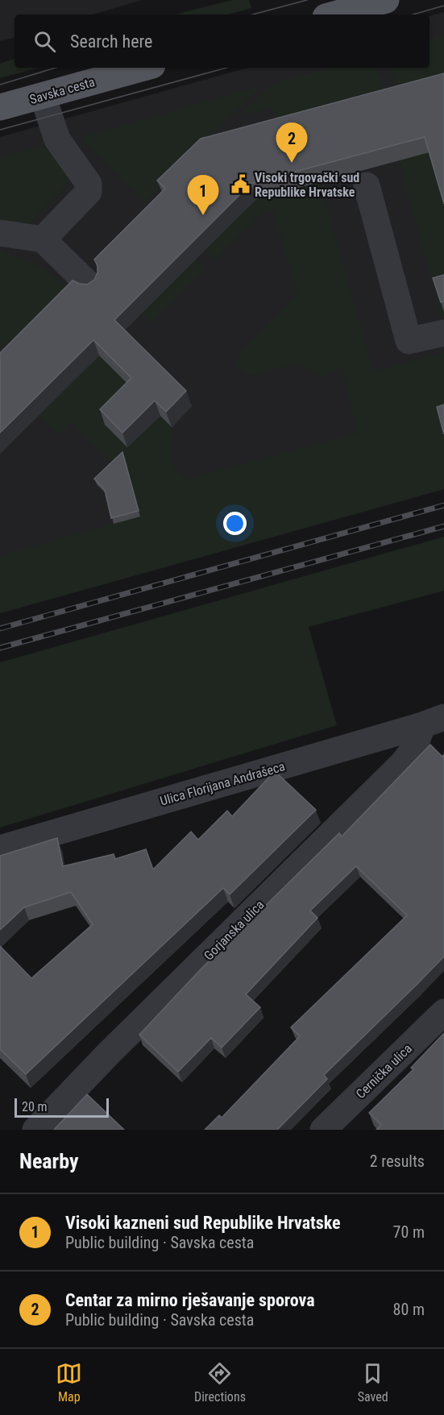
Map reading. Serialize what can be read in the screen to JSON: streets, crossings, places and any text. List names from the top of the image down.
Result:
{
  "streets": {
    "main road": ["Savska cesta"],
    "street": ["Ulica Florijana Andrašeca", "Gorjanska ulica", "Cernička ulica"]
  },
  "crossings": [
    ["Ulica Florijana Andrašeca", "Gorjanska ulica"]
  ],
  "places": {
    "public building": ["Visoki trgovački sud Republike Hrvatske"]
  },
  "scale_bar": "20 m",
  "page": {
    "search": "Search here",
    "pins": ["2", "1"],
    "scale": "20 m",
    "heading": ["Nearby", "2 results"],
    "list": [
      {
        "mark": "1",
        "name": "Visoki kazneni sud Republike Hrvatske",
        "note": "Public building · Savska cesta",
        "value": "70 m"
      },
      {
        "mark": "2",
        "name": "Centar za mirno rješavanje sporova",
        "note": "Public building · Savska cesta",
        "value": "80 m"
      }
    ],
    "nav": ["Map", "Directions", "Saved"]
  }
}
